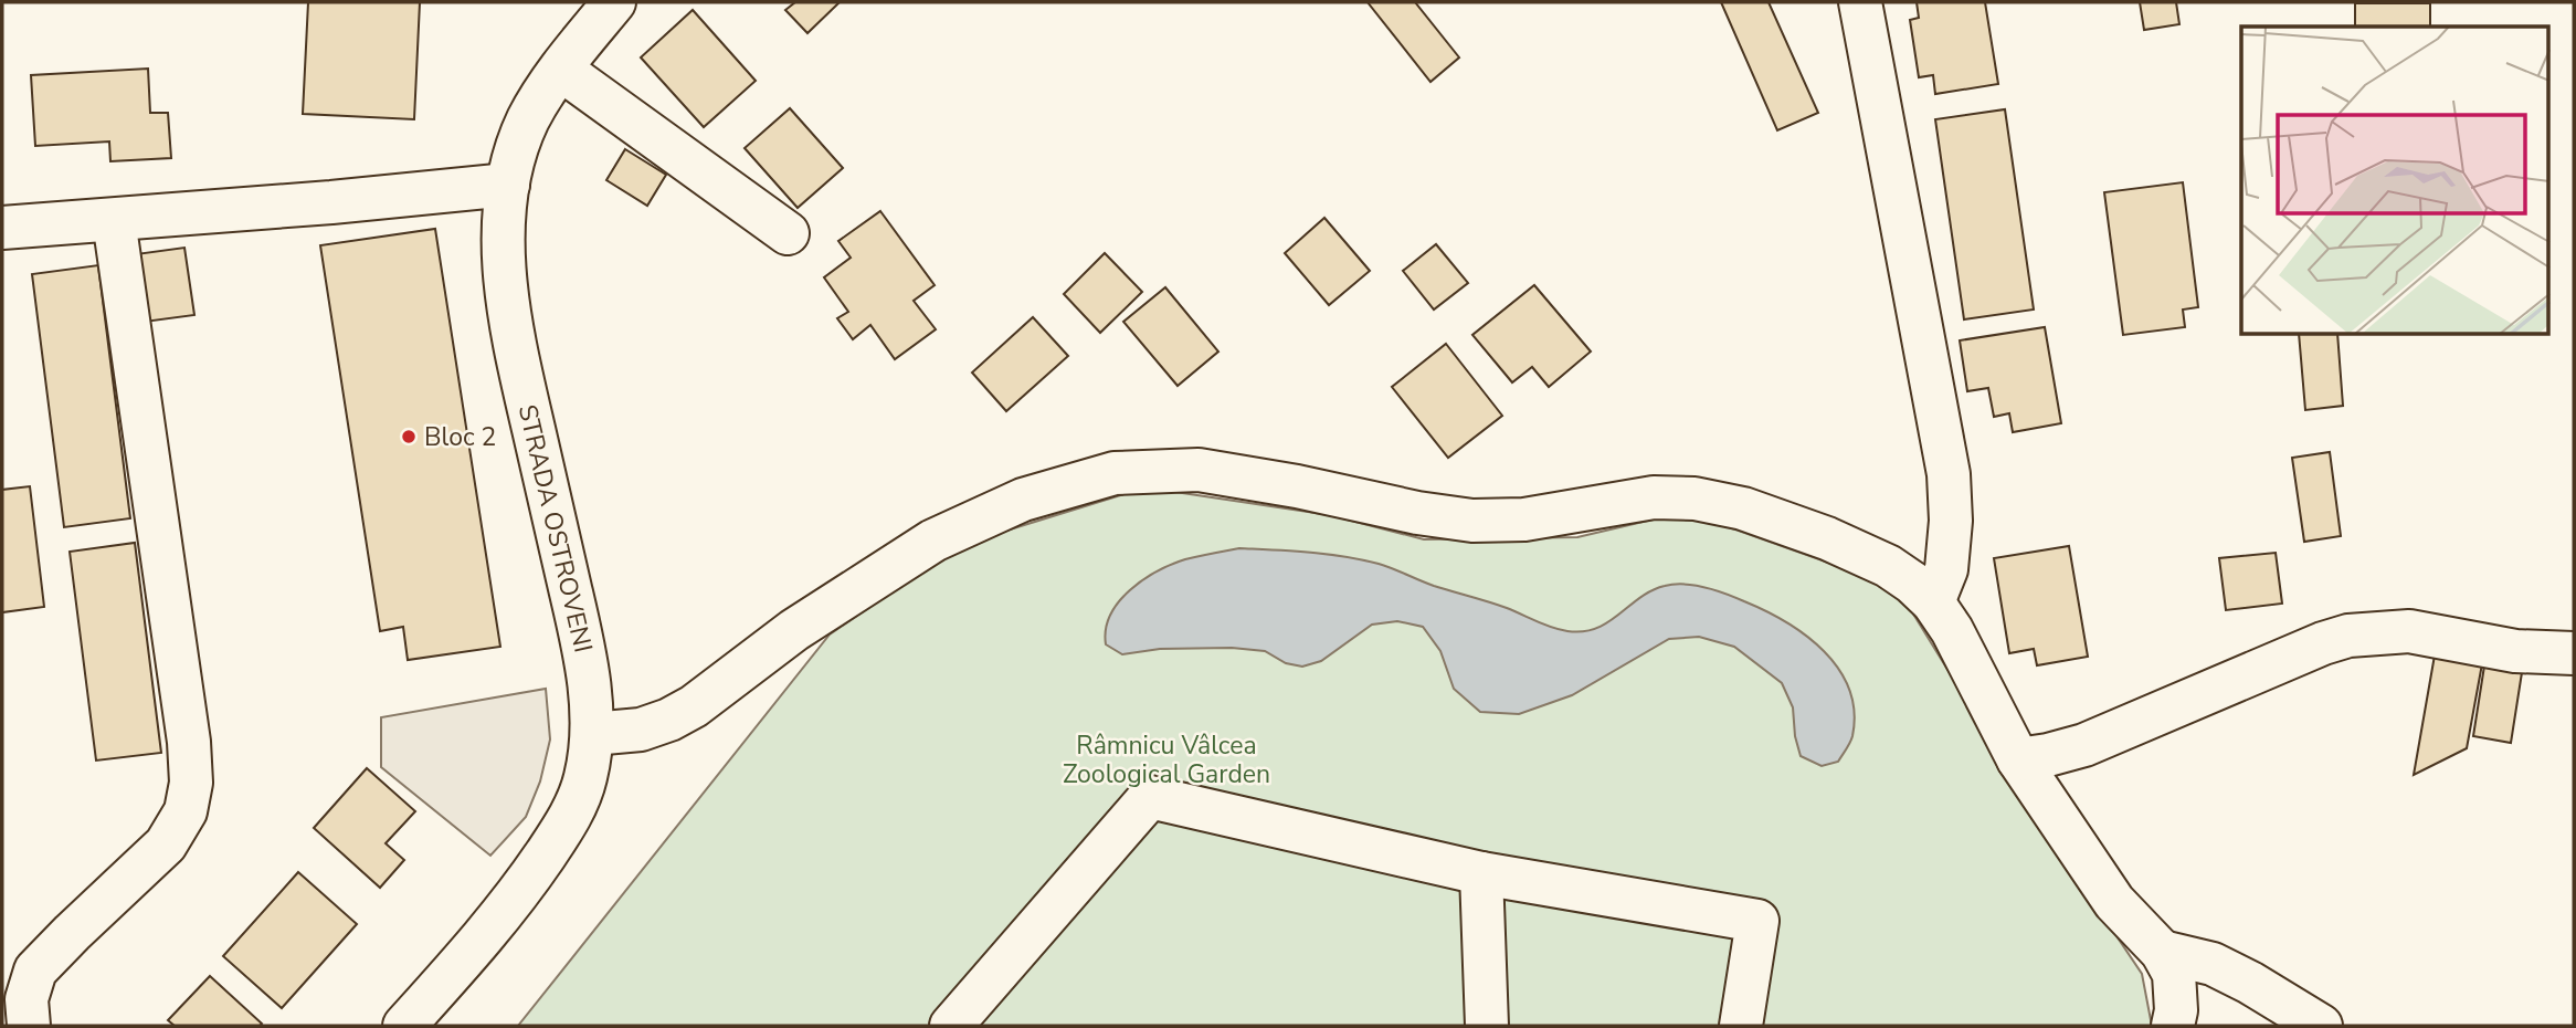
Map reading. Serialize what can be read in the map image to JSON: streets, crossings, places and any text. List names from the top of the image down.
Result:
{
  "streets": {
    "street": ["STRADA OSTROVENI"]
  },
  "parks": ["Râmnicu Vâlcea Zoological Garden"],
  "places": ["Bloc 2"]
}
